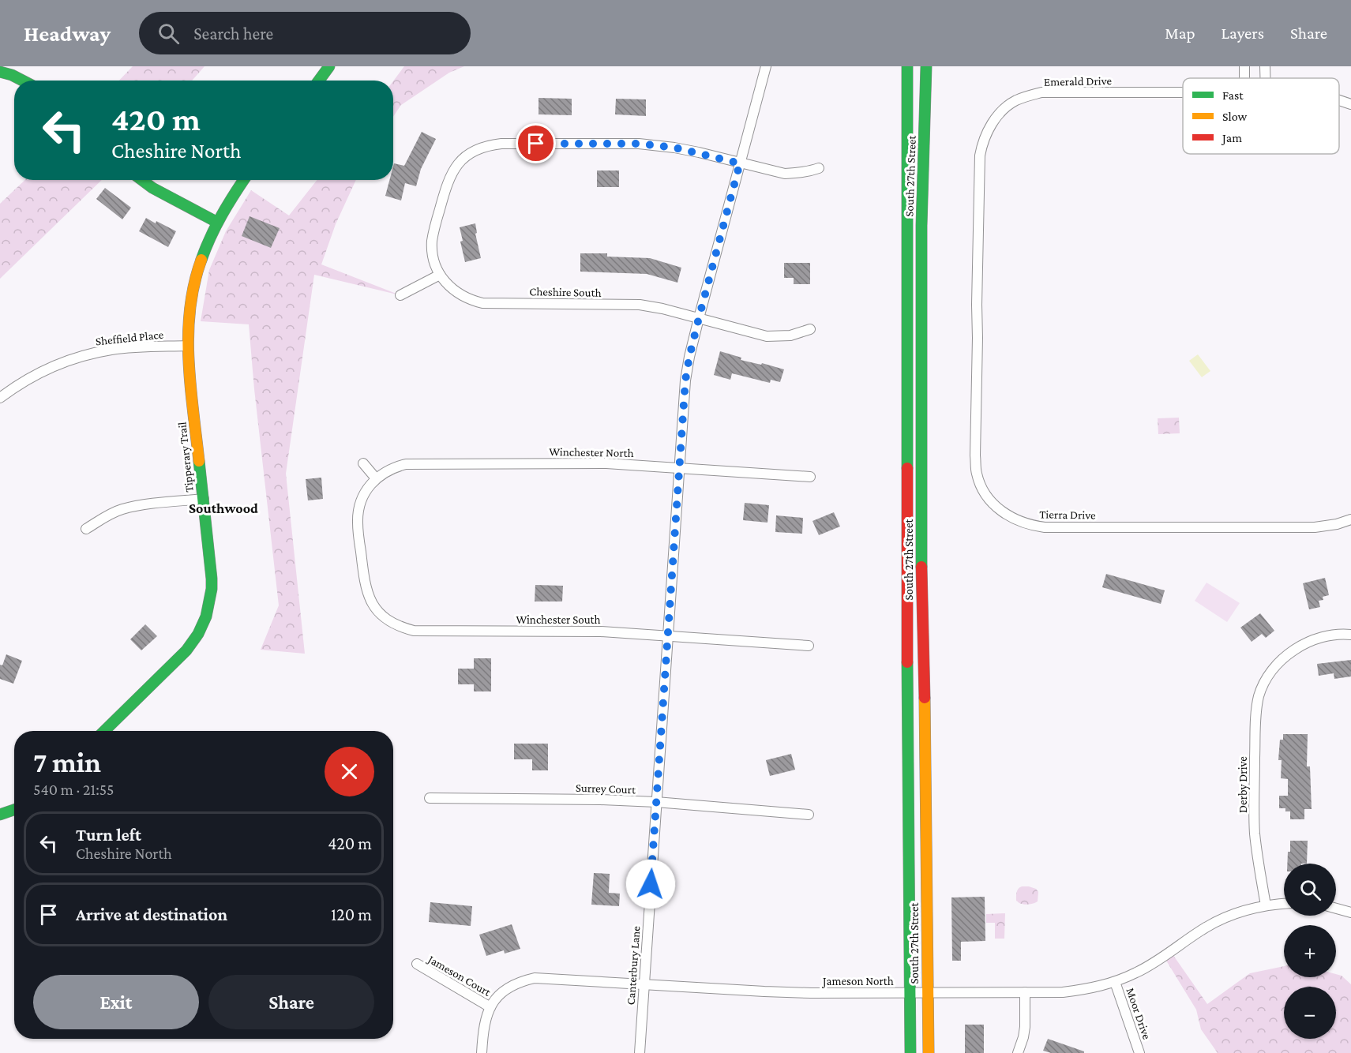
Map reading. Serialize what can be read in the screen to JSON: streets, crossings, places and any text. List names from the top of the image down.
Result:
{
  "streets": {
    "main road": ["South 27th Street", "Tipperary Trail"],
    "street": [
      "Emerald Drive",
      "Cheshire South",
      "Sheffield Place",
      "Winchester North",
      "Tierra Drive",
      "Winchester South",
      "Derby Drive",
      "Surrey Court",
      "Canterbury Lane",
      "Jameson Court",
      "Jameson North",
      "Moor Drive"
    ]
  },
  "crossings": [
    ["Emerald Drive", "Tierra Drive"],
    ["South 27th Street", "Jameson North"],
    ["Cheshire South", "Canterbury Lane"],
    ["Sheffield Place", "Tipperary Trail"],
    ["Winchester North", "Winchester South"],
    ["Winchester North", "Canterbury Lane"],
    ["Winchester South", "Canterbury Lane"],
    ["Derby Drive", "Jameson North"],
    ["Surrey Court", "Canterbury Lane"],
    ["Canterbury Lane", "Jameson North"],
    ["Jameson Court", "Jameson North"],
    ["Jameson North", "Moor Drive"]
  ],
  "districts": ["Southwood"],
  "legend": ["Fast", "Slow", "Jam"],
  "page": {
    "header": "Headway",
    "search": "Search here",
    "nav": ["Map", "Layers", "Share"],
    "turn": ["420 m", "Cheshire North"],
    "heading": ["7 min", "540 m · 21:55"],
    "list": [
      {
        "name": "Turn left",
        "note": "Cheshire North",
        "value": "420 m"
      },
      {
        "name": "Arrive at destination",
        "value": "120 m"
      }
    ],
    "map_buttons": ["+", "−"],
    "buttons": ["Exit", "Share"]
  }
}
